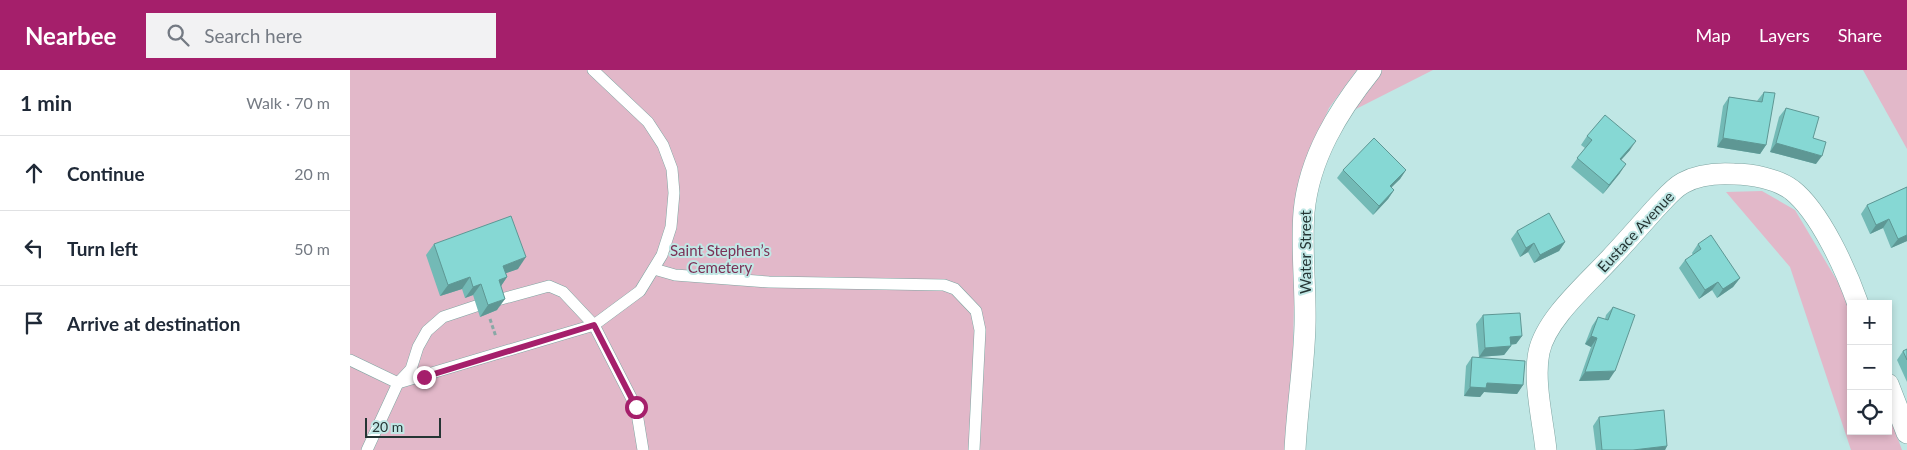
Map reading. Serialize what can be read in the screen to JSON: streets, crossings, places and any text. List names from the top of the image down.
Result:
{
  "streets": {
    "street": ["Eustace Avenue", "Water Street"]
  },
  "parks": ["Saint Stephen’s Cemetery"],
  "scale_bar": "20 m",
  "page": {
    "header": "Nearbee",
    "search": "Search here",
    "nav": ["Map", "Layers", "Share"],
    "heading": ["1 min", "Walk · 70 m"],
    "list": [
      ["Continue", "20 m"],
      ["Turn left", "50 m"],
      "Arrive at destination"
    ],
    "map_buttons": ["+", "−"],
    "scale": "20 m"
  }
}
